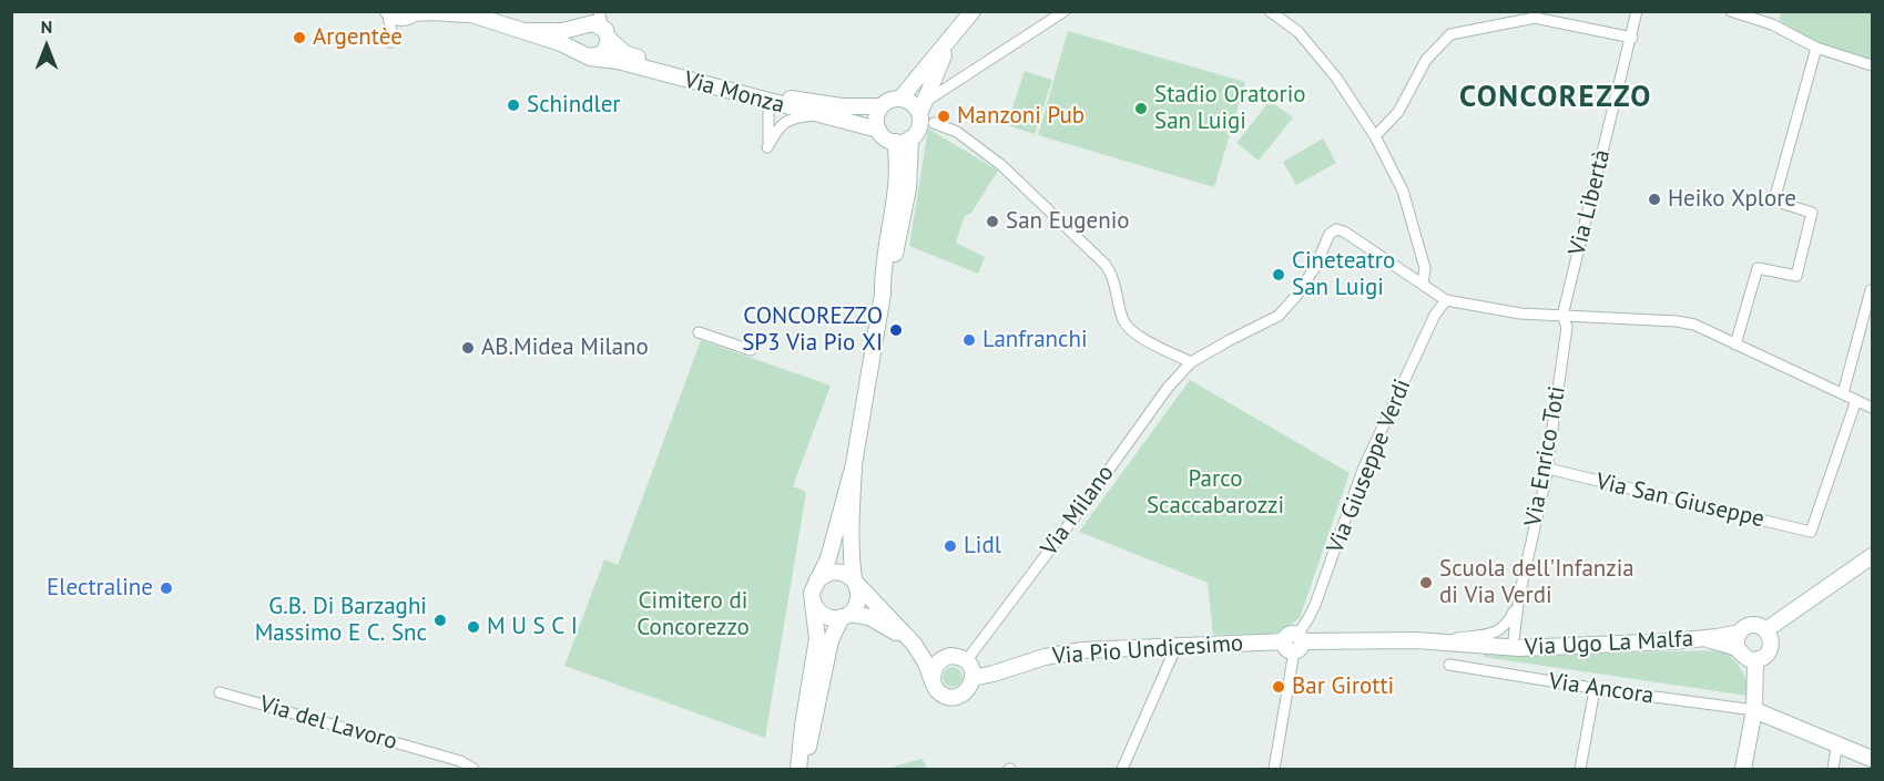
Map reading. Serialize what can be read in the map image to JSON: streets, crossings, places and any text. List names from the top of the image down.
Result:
{
  "streets": {
    "main road": ["Via Monza", "Via Ugo La Malfa", "Via Pio Undicesimo"],
    "street": [
      "Via Libertà",
      "Via Enrico Toti",
      "Via Giuseppe Verdi",
      "Via San Giuseppe",
      "Via Milano",
      "Via Ancora",
      "Via del Lavoro"
    ]
  },
  "crossings": [
    ["Via Libertà", "Via Enrico Toti"],
    ["Via Enrico Toti", "Via San Giuseppe"],
    ["Via Enrico Toti", "Via Ugo La Malfa"],
    ["Via Enrico Toti", "Via Pio Undicesimo"],
    ["Via Giuseppe Verdi", "Via Pio Undicesimo"],
    ["Via Milano", "Via Pio Undicesimo"],
    ["Via Ugo La Malfa", "Via Pio Undicesimo"]
  ],
  "districts": ["CONCOREZZO"],
  "parks": ["Parco Scaccabarozzi", "Cimitero di Concorezzo"],
  "places": [
    "Argentèe",
    "Schindler",
    "Stadio Oratorio San Luigi",
    "Manzoni Pub",
    "Heiko Xplore",
    "San Eugenio",
    "Cineteatro San Luigi",
    "CONCOREZZO SP3 Via Pio XI",
    "Lanfranchi",
    "AB.Midea Milano",
    "Lidl",
    "Scuola dell'Infanzia di Via Verdi",
    "Electraline",
    "G.B. Di Barzaghi Massimo E C. Snc",
    "M U S C I",
    "Bar Girotti"
  ],
  "north": "top"
}
